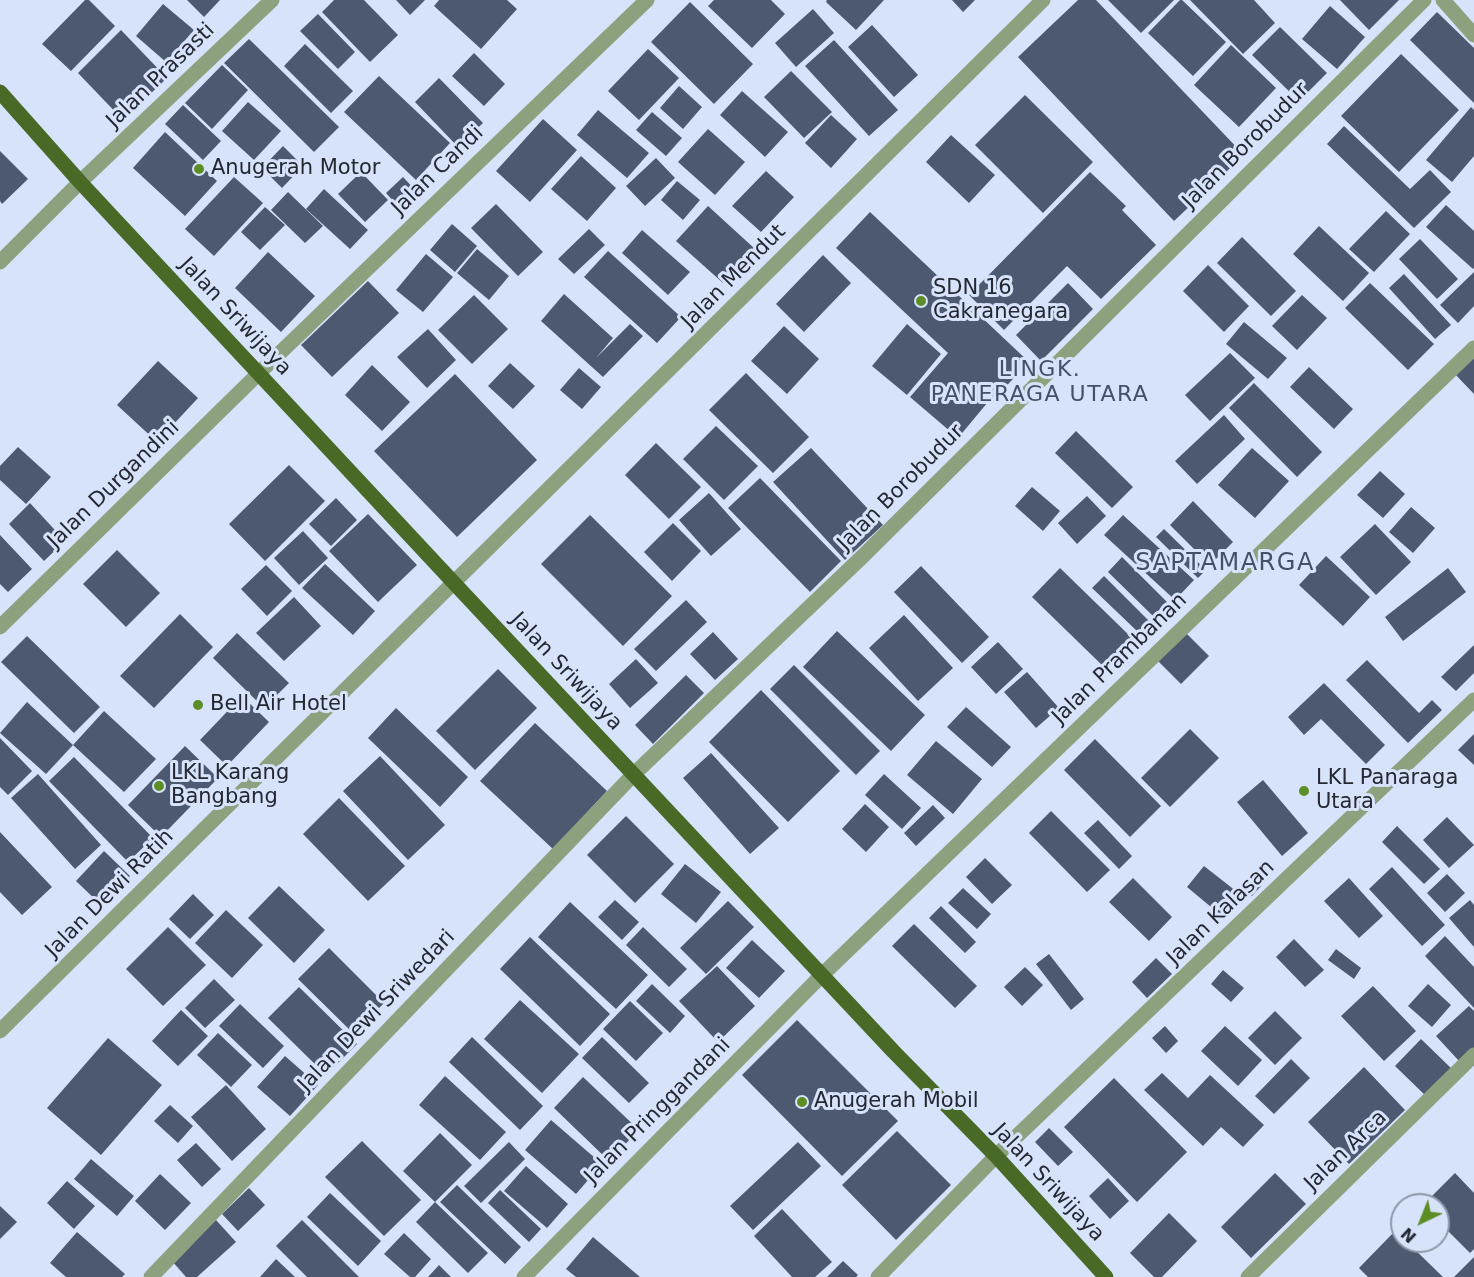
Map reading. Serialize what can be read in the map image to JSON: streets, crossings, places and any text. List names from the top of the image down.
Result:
{
  "streets": {
    "main road": ["Jalan Sriwijaya"],
    "street": [
      "Jalan Prasasti",
      "Jalan Borobudur",
      "Jalan Candi",
      "Jalan Mendut",
      "Jalan Durgandini",
      "Jalan Prambanan",
      "Jalan Dewi Ratih",
      "Jalan Kalasan",
      "Jalan Dewi Sriwedari",
      "Jalan Pringgandani",
      "Jalan Arca"
    ]
  },
  "crossings": [
    ["Jalan Prasasti", "Jalan Sriwijaya"],
    ["Jalan Borobudur", "Jalan Sriwijaya"],
    ["Jalan Borobudur", "Jalan Dewi Sriwedari"],
    ["Jalan Candi", "Jalan Sriwijaya"],
    ["Jalan Candi", "Jalan Durgandini"],
    ["Jalan Mendut", "Jalan Sriwijaya"],
    ["Jalan Mendut", "Jalan Dewi Ratih"],
    ["Jalan Sriwijaya", "Jalan Durgandini"],
    ["Jalan Sriwijaya", "Jalan Prambanan"],
    ["Jalan Sriwijaya", "Jalan Dewi Ratih"],
    ["Jalan Sriwijaya", "Jalan Kalasan"],
    ["Jalan Sriwijaya", "Jalan Dewi Sriwedari"],
    ["Jalan Sriwijaya", "Jalan Pringgandani"],
    ["Jalan Prambanan", "Jalan Pringgandani"]
  ],
  "districts": ["LINGK. PANERAGA UTARA", "SAPTAMARGA"],
  "places": [
    "Anugerah Motor",
    "SDN 16 Cakranegara",
    "Bell Air Hotel",
    "LKL Karang Bangbang",
    "LKL Panaraga Utara",
    "Anugerah Mobil"
  ],
  "north": "bottom left"
}
